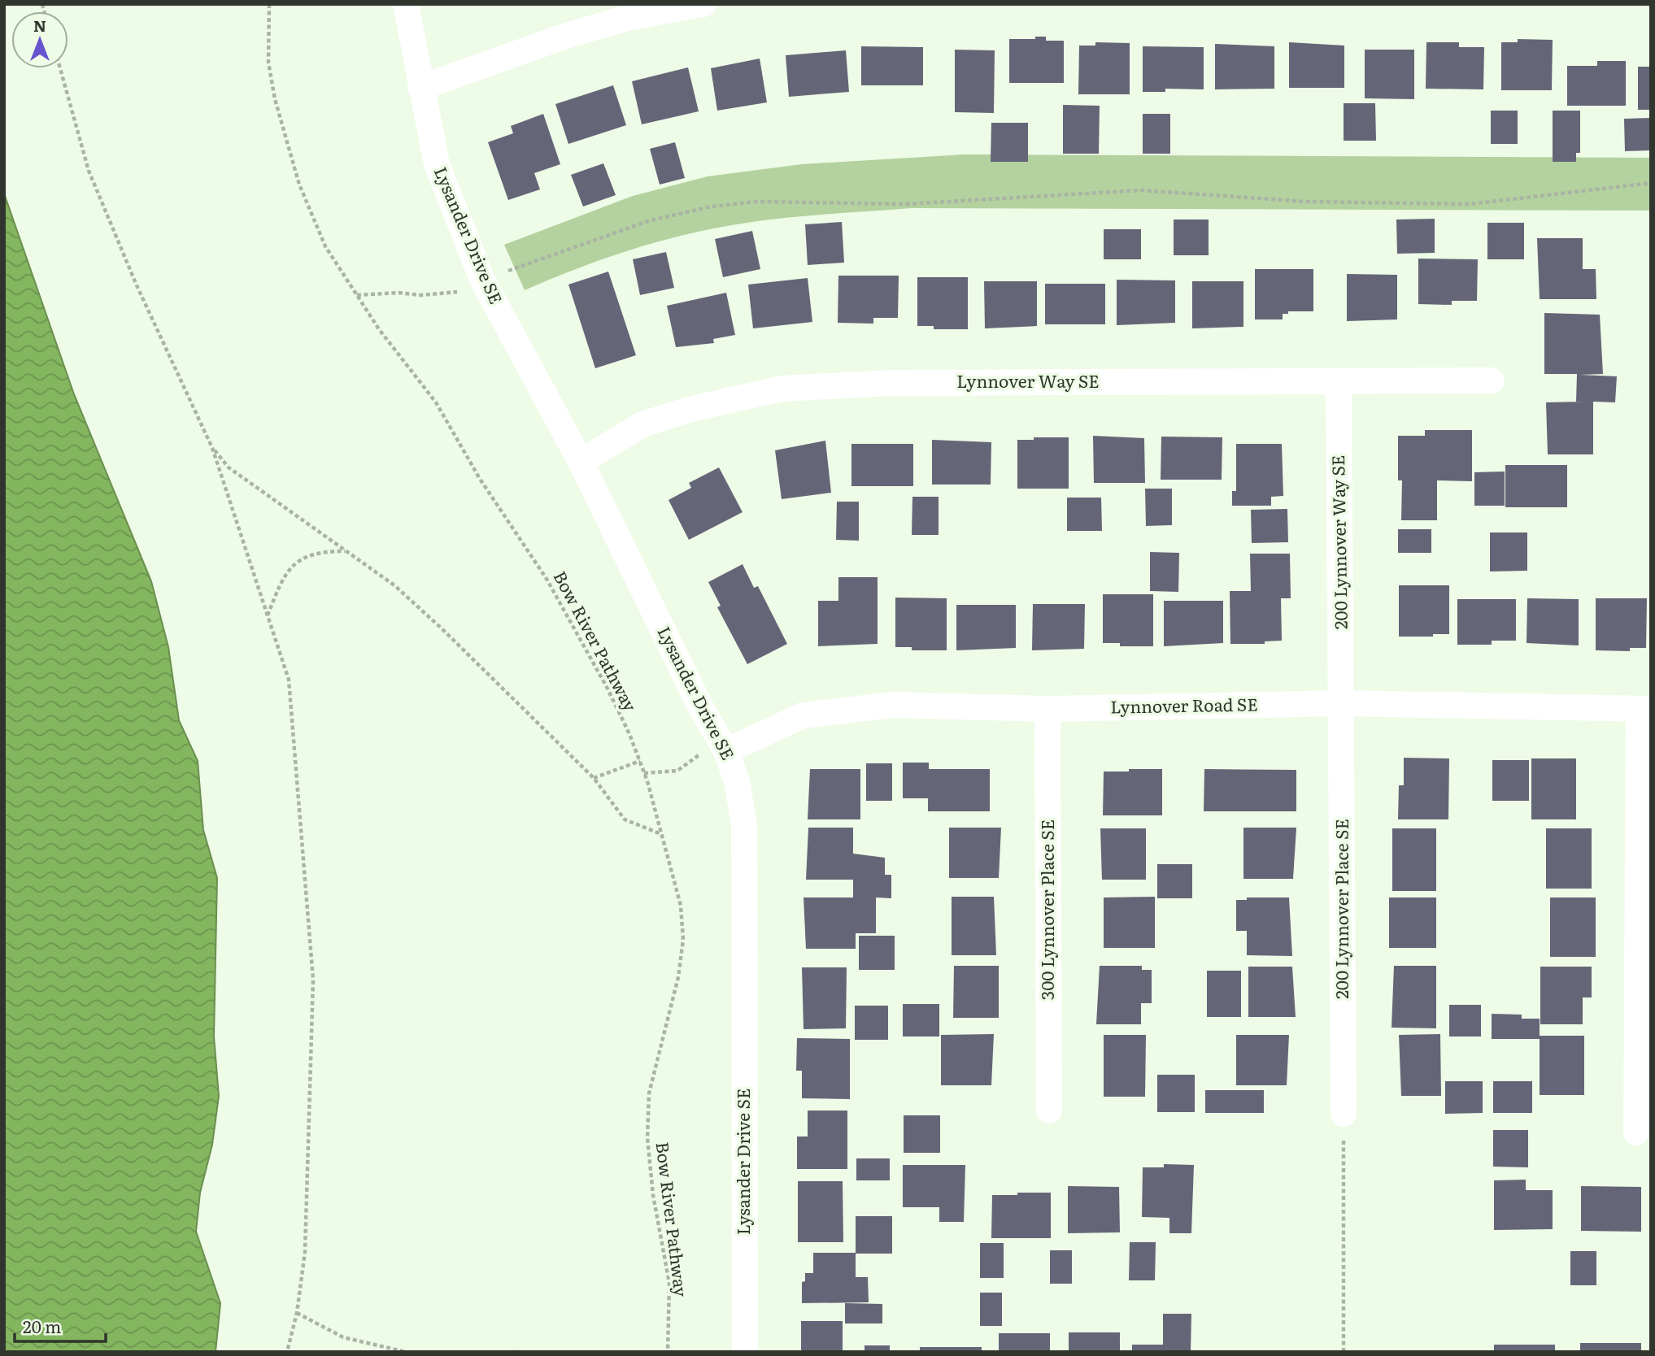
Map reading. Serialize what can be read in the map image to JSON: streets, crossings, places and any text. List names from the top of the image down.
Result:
{
  "streets": {
    "street": [
      "Lysander Drive SE",
      "Lynnover Way SE",
      "200 Lynnover Way SE",
      "Lynnover Road SE",
      "200 Lynnover Place SE",
      "300 Lynnover Place SE"
    ],
    "path": ["Bow River Pathway"]
  },
  "crossings": [
    ["Lysander Drive SE", "Lynnover Way SE"],
    ["Lysander Drive SE", "Lynnover Road SE"],
    ["Lynnover Way SE", "200 Lynnover Way SE"],
    ["200 Lynnover Way SE", "Lynnover Road SE"],
    ["200 Lynnover Way SE", "200 Lynnover Place SE"],
    ["Lynnover Road SE", "200 Lynnover Place SE"],
    ["Lynnover Road SE", "300 Lynnover Place SE"]
  ],
  "scale_bar": "20 m",
  "north": "top"
}
